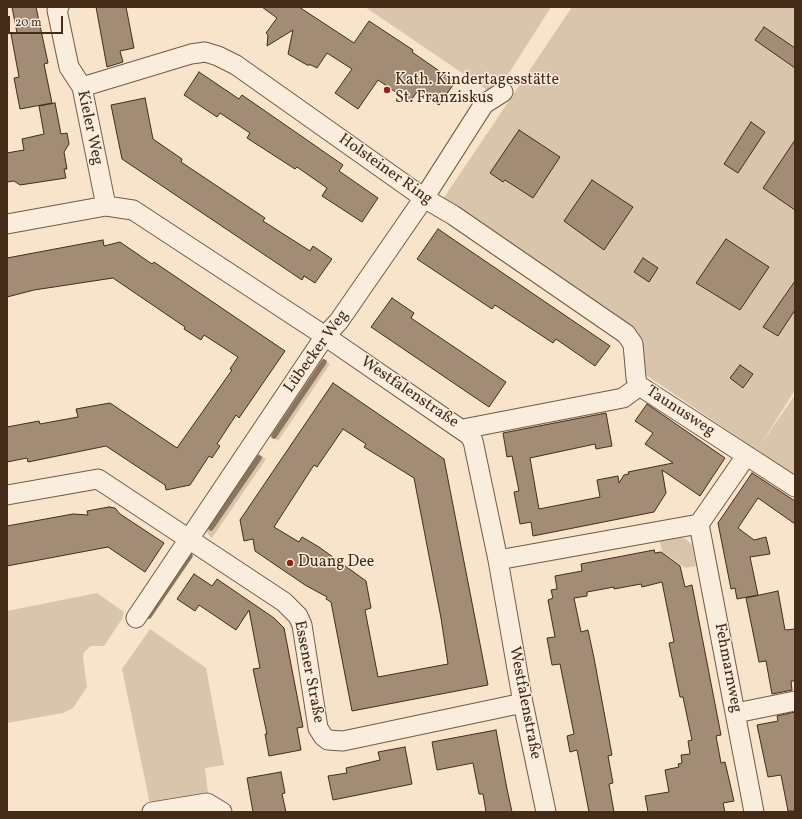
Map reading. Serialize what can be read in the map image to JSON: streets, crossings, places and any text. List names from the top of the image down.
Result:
{
  "streets": {
    "street": [
      "Kieler Weg",
      "Holsteiner Ring",
      "Lübecker Weg",
      "Westfalenstraße",
      "Taunusweg",
      "Fehmarnweg",
      "Essener Straße"
    ]
  },
  "crossings": [
    ["Kieler Weg", "Holsteiner Ring"],
    ["Kieler Weg", "Westfalenstraße"],
    ["Holsteiner Ring", "Lübecker Weg"],
    ["Holsteiner Ring", "Taunusweg"],
    ["Lübecker Weg", "Westfalenstraße"],
    ["Lübecker Weg", "Essener Straße"],
    ["Westfalenstraße", "Taunusweg"],
    ["Westfalenstraße", "Essener Straße"]
  ],
  "places": ["Kath. Kindertagesstätte St. Franziskus", "Duang Dee"],
  "scale_bar": "20 m"
}
